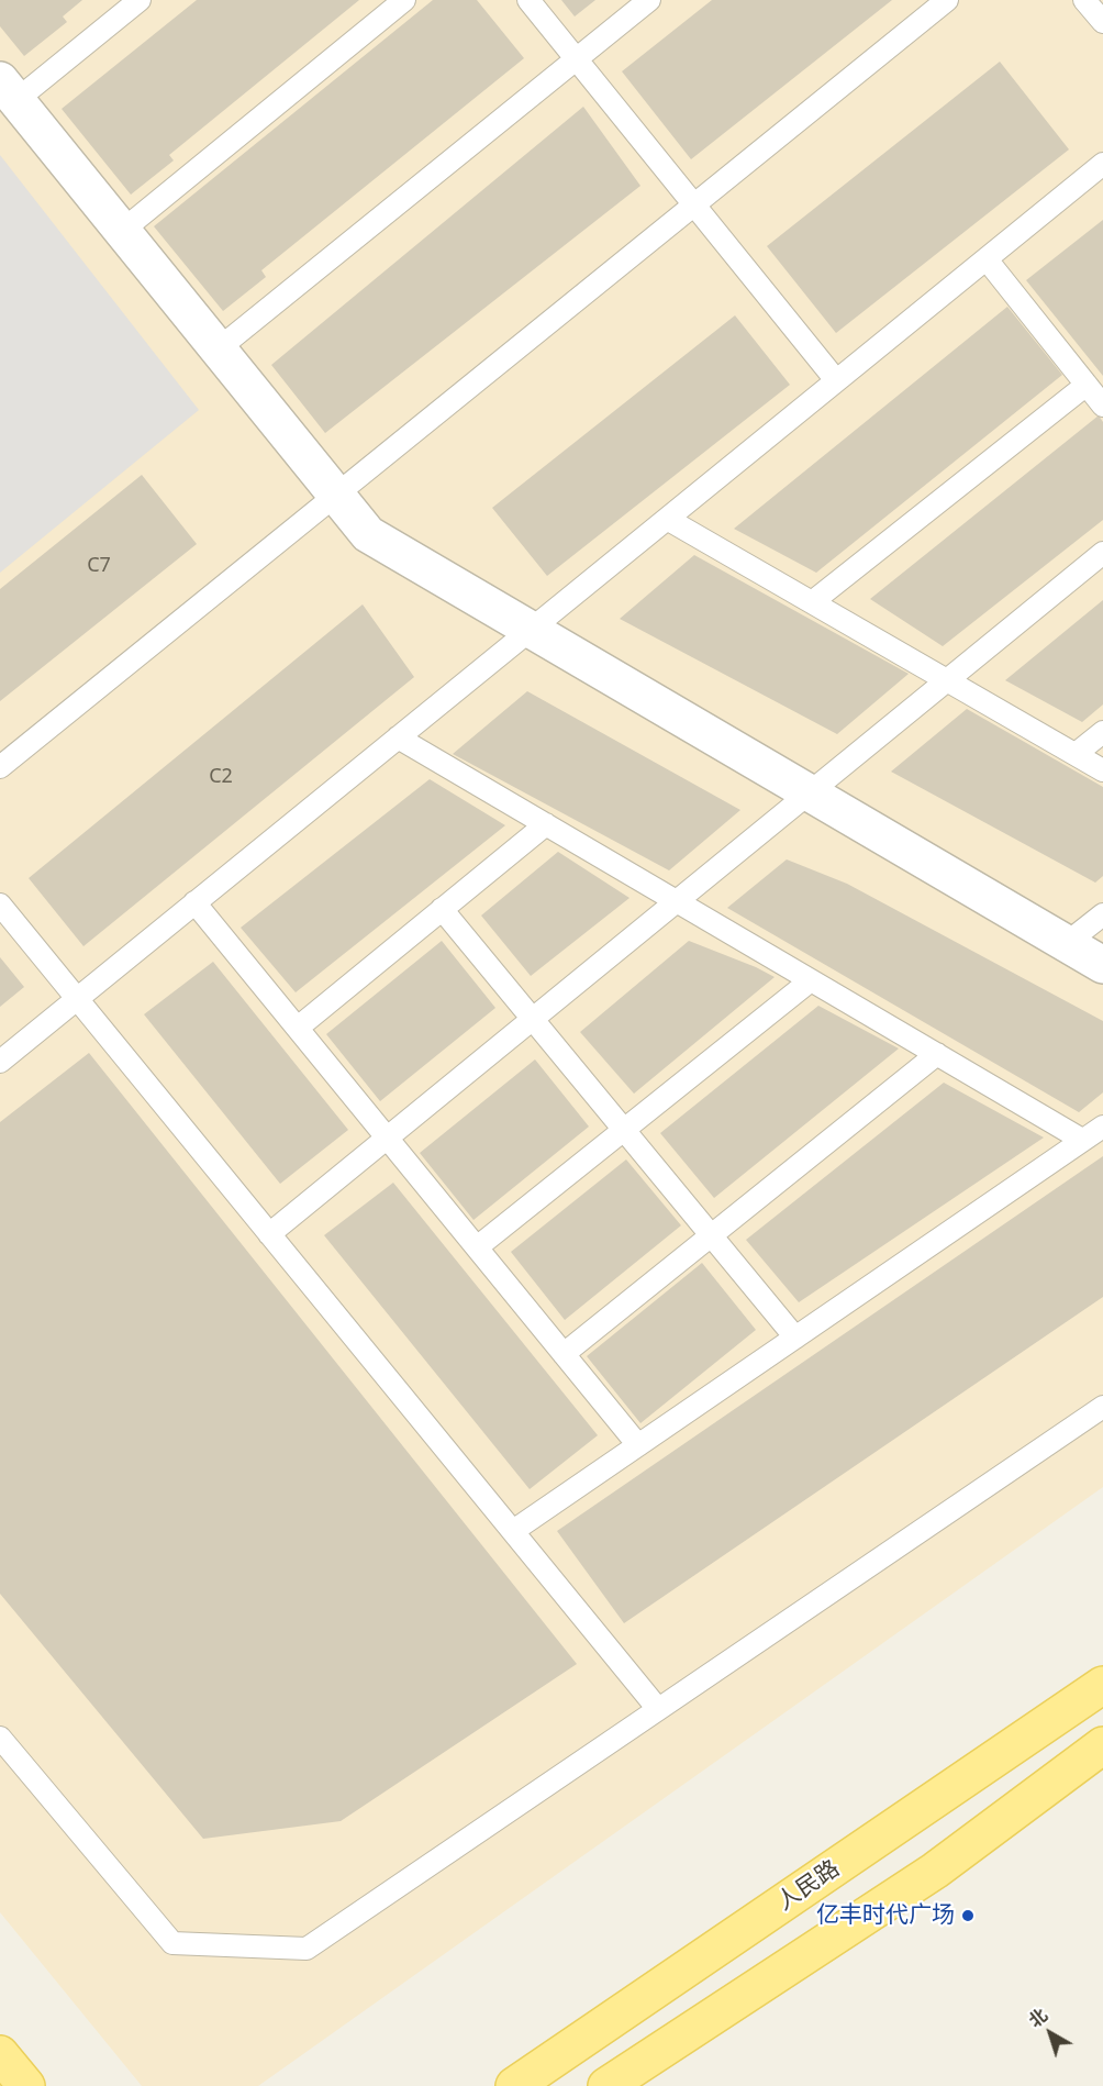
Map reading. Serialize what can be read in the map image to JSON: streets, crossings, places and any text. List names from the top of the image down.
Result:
{
  "streets": {
    "main road": ["人民路"]
  },
  "places": ["亿丰时代广场"],
  "house_numbers": ["C7", "C2"],
  "north": "top left"
}
